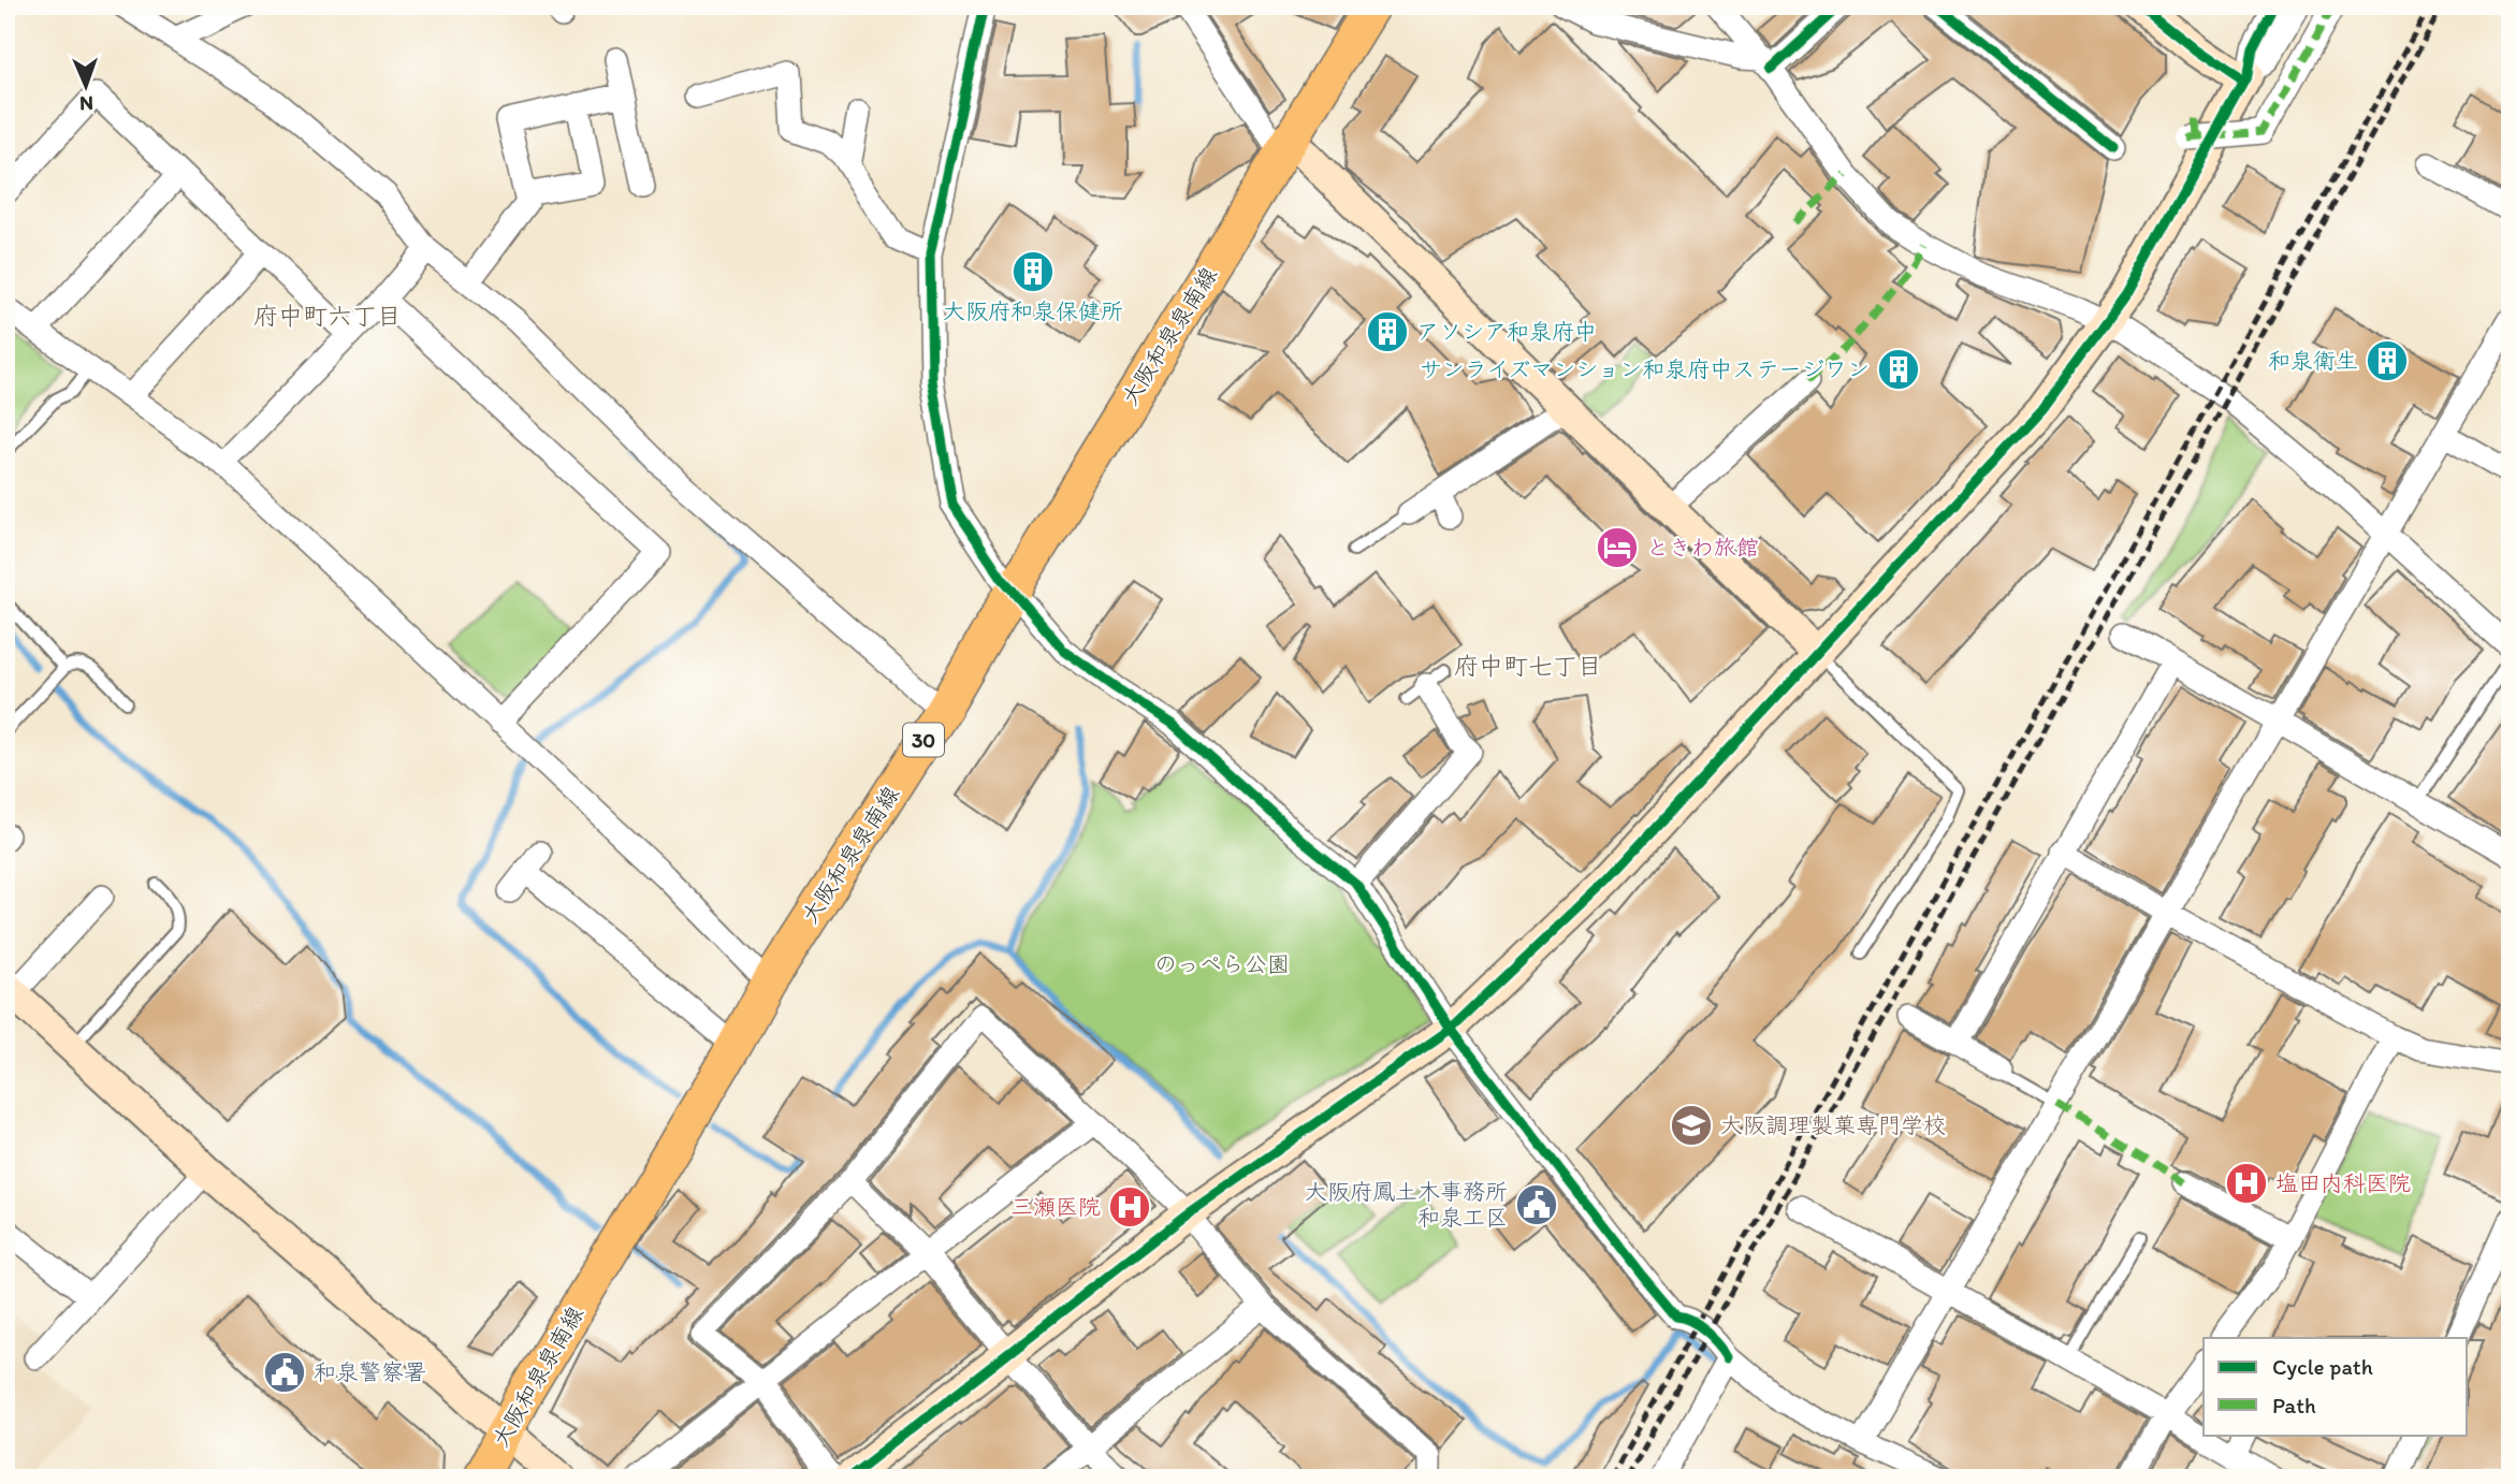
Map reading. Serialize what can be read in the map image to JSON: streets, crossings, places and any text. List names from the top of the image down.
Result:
{
  "streets": {
    "main road": ["大阪和泉泉南線", "30"]
  },
  "districts": ["府中町六丁目", "府中町七丁目"],
  "parks": ["のっぺら公園"],
  "places": {
    "building": [
      "大阪府和泉保健所",
      "アソシア和泉府中",
      "和泉衛生",
      "サンライズマンション和泉府中ステージワン"
    ],
    "hotel": ["ときわ旅館"],
    "school or university": ["大阪調理製菓専門学校"],
    "hospital": ["塩田内科医院", "三瀬医院"],
    "public building": ["大阪府鳳土木事務所 和泉工区", "和泉警察署"]
  },
  "legend": ["Cycle path", "Path"],
  "north": "bottom"
}
